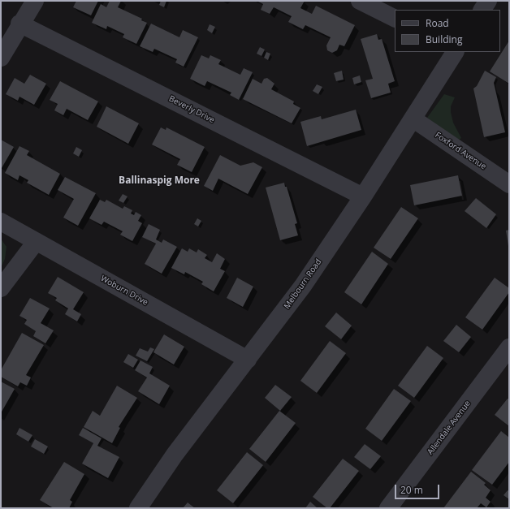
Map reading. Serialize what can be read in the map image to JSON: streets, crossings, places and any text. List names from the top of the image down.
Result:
{
  "streets": {
    "street": [
      "Beverly Drive",
      "Foxford Avenue",
      "Melbourn Road",
      "Woburn Drive",
      "Allendale Avenue"
    ]
  },
  "crossings": [
    ["Beverly Drive", "Melbourn Road"],
    ["Foxford Avenue", "Melbourn Road"],
    ["Melbourn Road", "Woburn Drive"]
  ],
  "districts": ["Ballinaspig More"],
  "legend": ["Road", "Building"],
  "scale_bar": "20 m"
}
